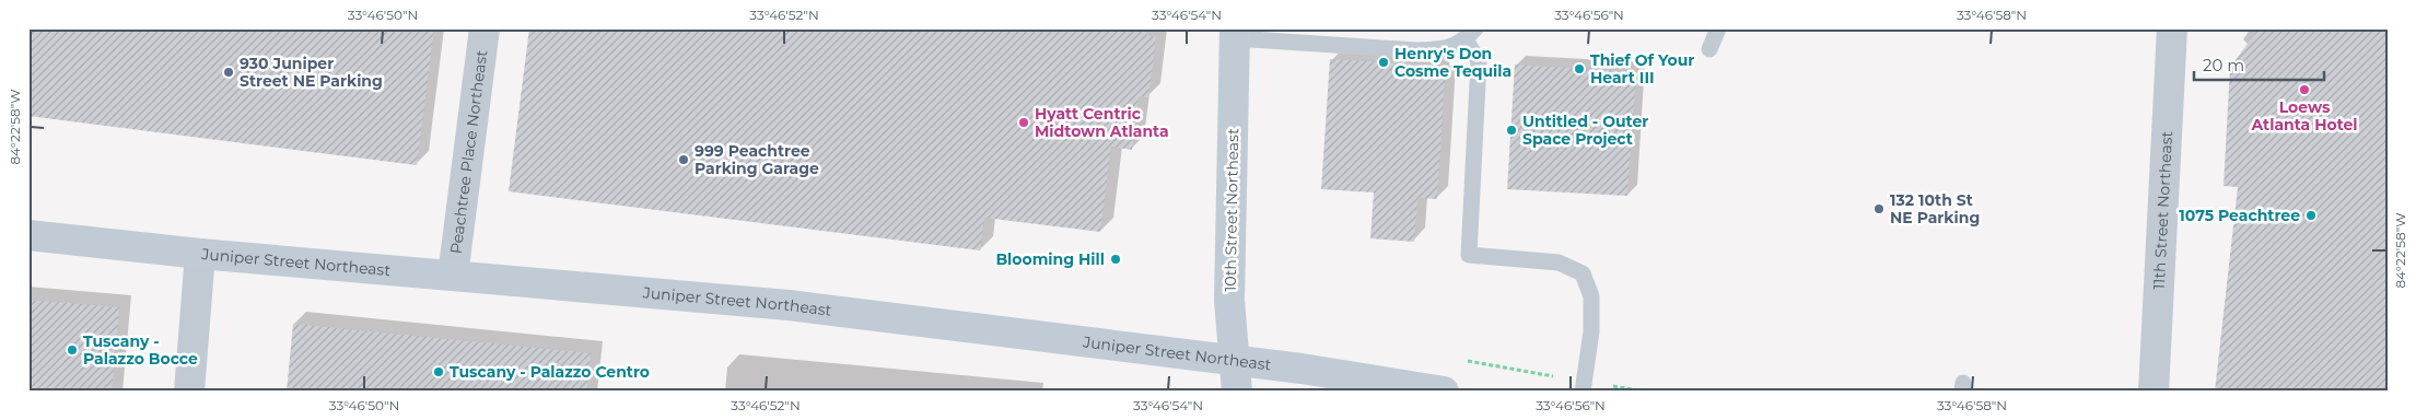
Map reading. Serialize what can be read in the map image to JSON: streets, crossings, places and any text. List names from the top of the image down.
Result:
{
  "streets": {
    "main road": ["10th Street Northeast", "Juniper Street Northeast"],
    "street": ["Peachtree Place Northeast", "11th Street Northeast"]
  },
  "crossings": [
    ["Peachtree Place Northeast", "Juniper Street Northeast"],
    ["10th Street Northeast", "Juniper Street Northeast"]
  ],
  "places": [
    "Henry's Don Cosme Tequila",
    "Thief Of Your Heart III",
    "930 Juniper Street NE Parking",
    "Loews Atlanta Hotel",
    "Hyatt Centric Midtown Atlanta",
    "Untitled - Outer Space Project",
    "999 Peachtree Parking Garage",
    "132 10th St NE Parking",
    "1075 Peachtree",
    "Blooming Hill",
    "Tuscany - Palazzo Bocce",
    "Tuscany - Palazzo Centro"
  ],
  "scale_bar": "20 m",
  "coordinates": [
    "33°46'50\"N",
    "33°46'52\"N",
    "33°46'54\"N",
    "33°46'56\"N",
    "33°46'58\"N",
    "84°22'58\"W"
  ]
}
